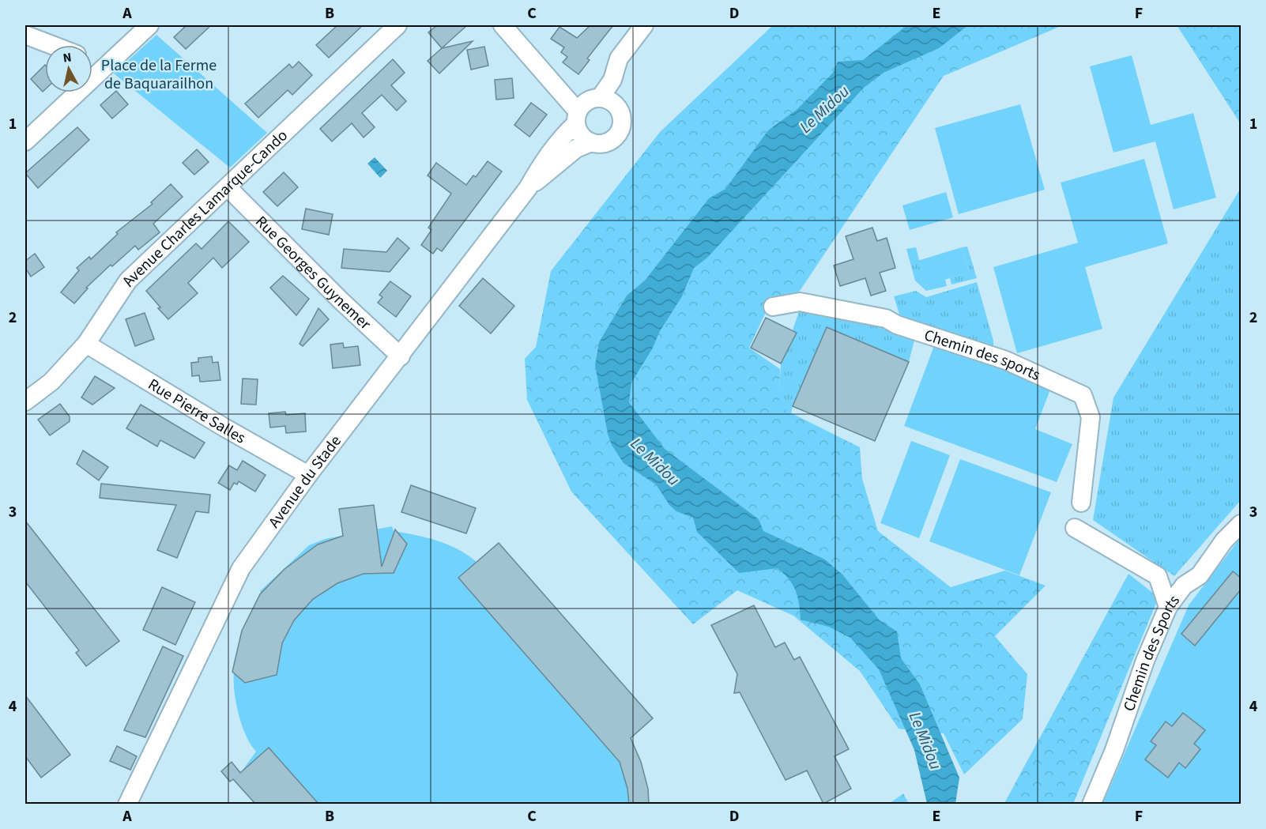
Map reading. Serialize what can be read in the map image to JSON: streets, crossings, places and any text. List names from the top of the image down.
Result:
{
  "streets": {
    "street": [
      "Avenue Charles Lamarque-Cando",
      "Rue Georges Guynemer",
      "Chemin des sports",
      "Rue Pierre Salles",
      "Avenue du Stade",
      "Chemin des Sports"
    ]
  },
  "crossings": [
    ["Avenue Charles Lamarque-Cando", "Rue Georges Guynemer"],
    ["Avenue Charles Lamarque-Cando", "Rue Pierre Salles"],
    ["Rue Georges Guynemer", "Avenue du Stade"],
    ["Rue Pierre Salles", "Avenue du Stade"]
  ],
  "water": ["Le Midou"],
  "parks": ["Place de la Ferme de Baquarailhon"],
  "north": "top",
  "grid": {
    "columns": [
      "A",
      "B",
      "C",
      "D",
      "E",
      "F"
    ],
    "rows": [
      "1",
      "2",
      "3",
      "4"
    ]
  }
}
